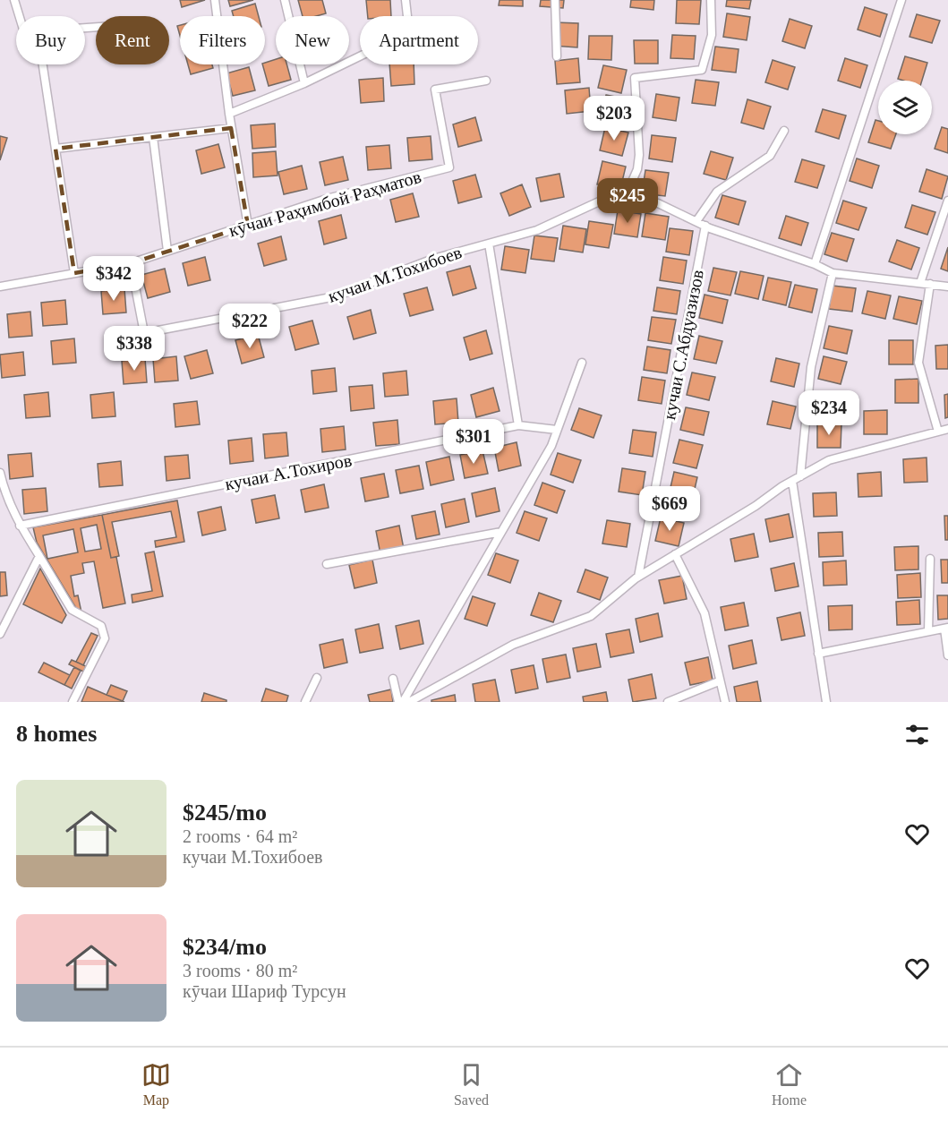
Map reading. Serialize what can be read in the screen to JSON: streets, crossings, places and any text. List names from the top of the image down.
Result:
{
  "streets": {
    "street": [
      "кӯчаи Раҳимбой Раҳматов",
      "кучаи М.Тохибоев",
      "кучаи С.Абдуазизов",
      "кучаи А.Тохиров"
    ]
  },
  "crossings": [
    ["кӯчаи Раҳимбой Раҳматов", "кучаи М.Тохибоев"],
    ["кучаи М.Тохибоев", "кучаи С.Абдуазизов"]
  ],
  "page": {
    "chip": [
      "Buy",
      "Rent",
      "Filters",
      "New",
      "Apartment"
    ],
    "price": [
      "$203",
      "$245",
      "$342",
      "$222",
      "$338",
      "$234",
      "$301",
      "$669"
    ],
    "heading": "8 homes",
    "list": [
      {
        "name": "$245/mo",
        "note": "2 rooms · 64 m² · кучаи М.Тохибоев"
      },
      {
        "name": "$234/mo",
        "note": "3 rooms · 80 m² · кӯчаи Шариф Турсун"
      }
    ],
    "tabs": ["Map", "Saved", "Home"]
  }
}
